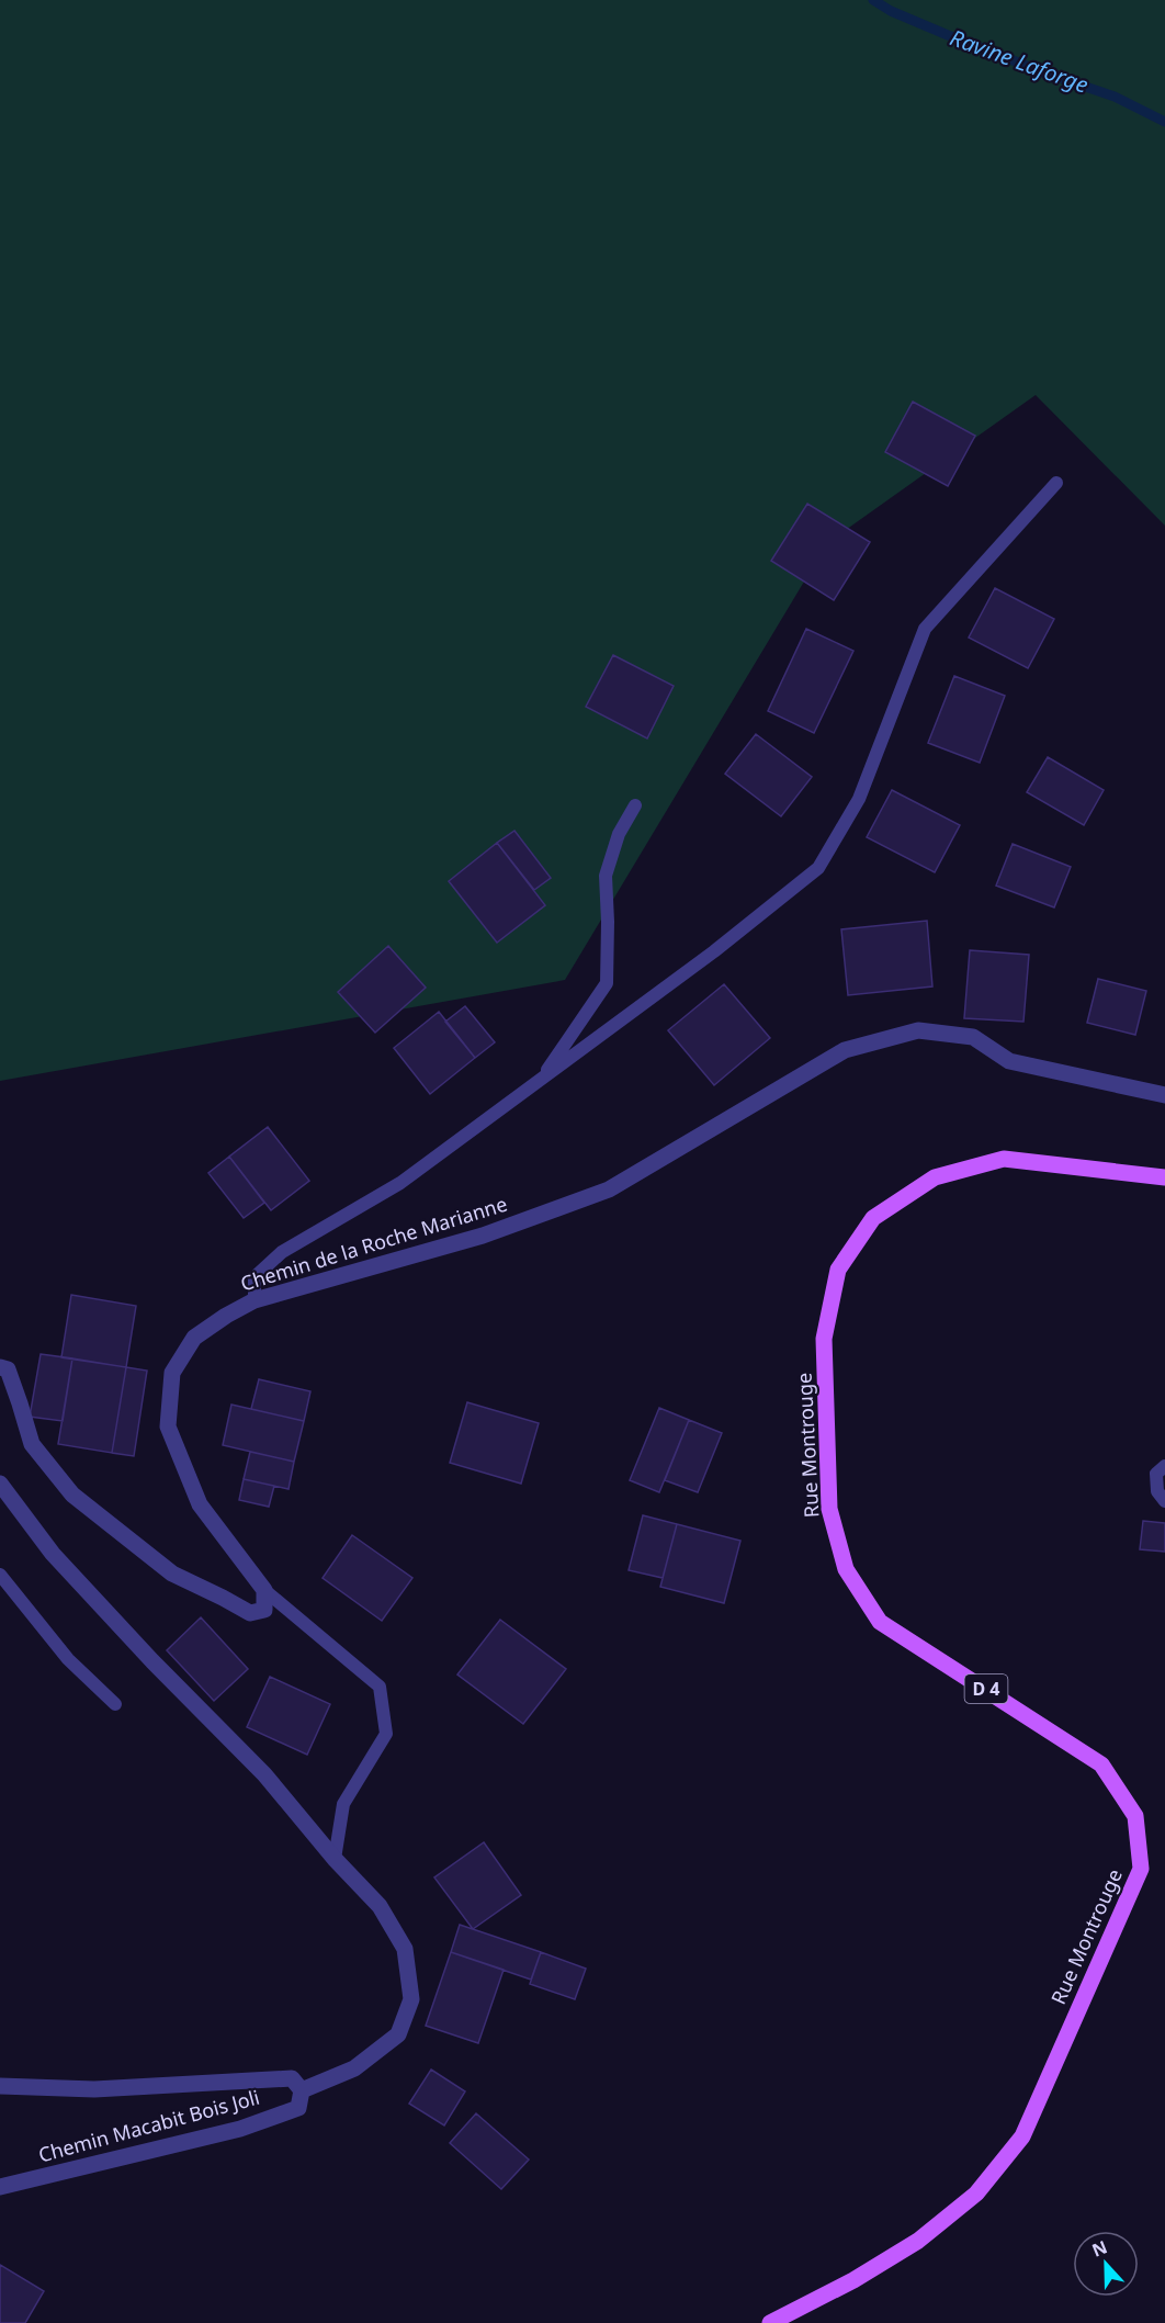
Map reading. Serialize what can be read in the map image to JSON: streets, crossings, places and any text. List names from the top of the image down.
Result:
{
  "streets": {
    "main road": ["Rue Montrouge", "D 4"],
    "street": ["Chemin de la Roche Marianne", "Chemin Macabit Bois Joli"]
  },
  "water": ["Ravine Laforge"],
  "north": "top"
}
